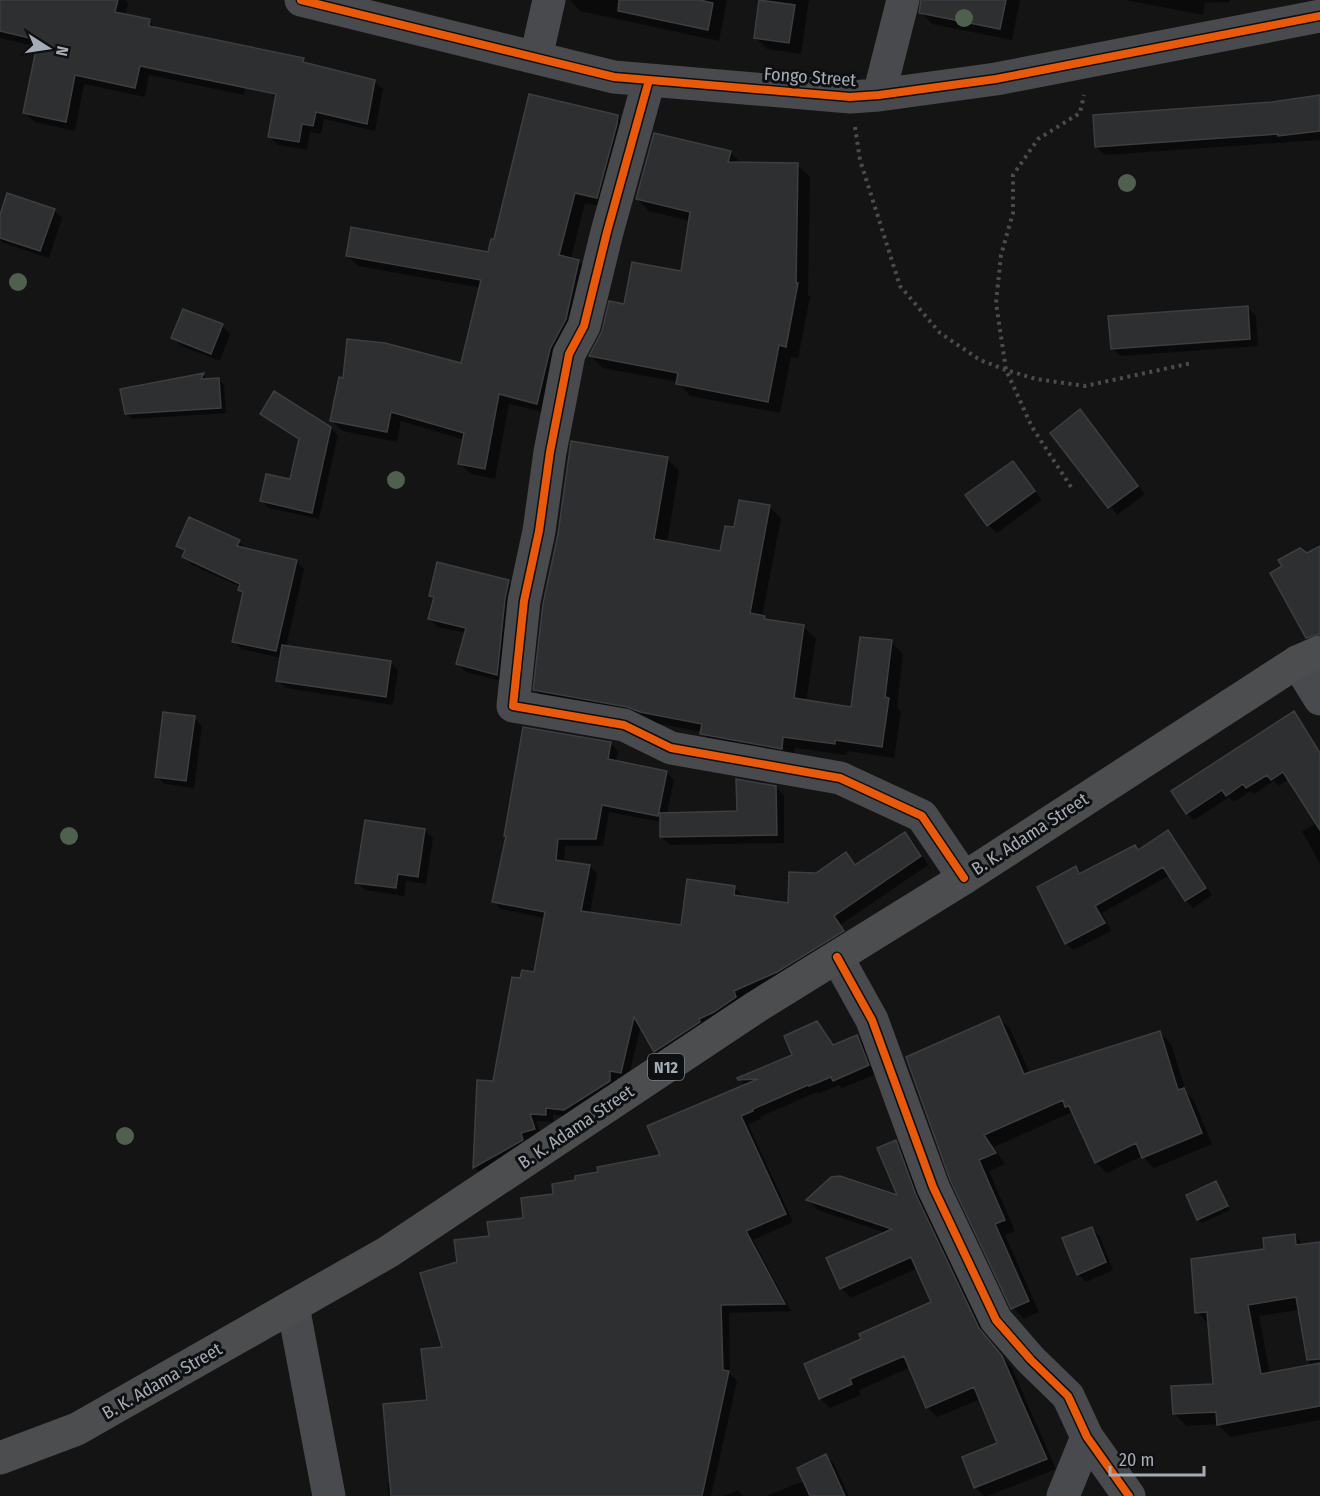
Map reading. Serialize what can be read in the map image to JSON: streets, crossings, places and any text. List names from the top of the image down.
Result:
{
  "streets": {
    "highway": ["B. K. Adama Street", "N12"],
    "street": ["Fongo Street"]
  },
  "scale_bar": "20 m",
  "north": "right"
}
